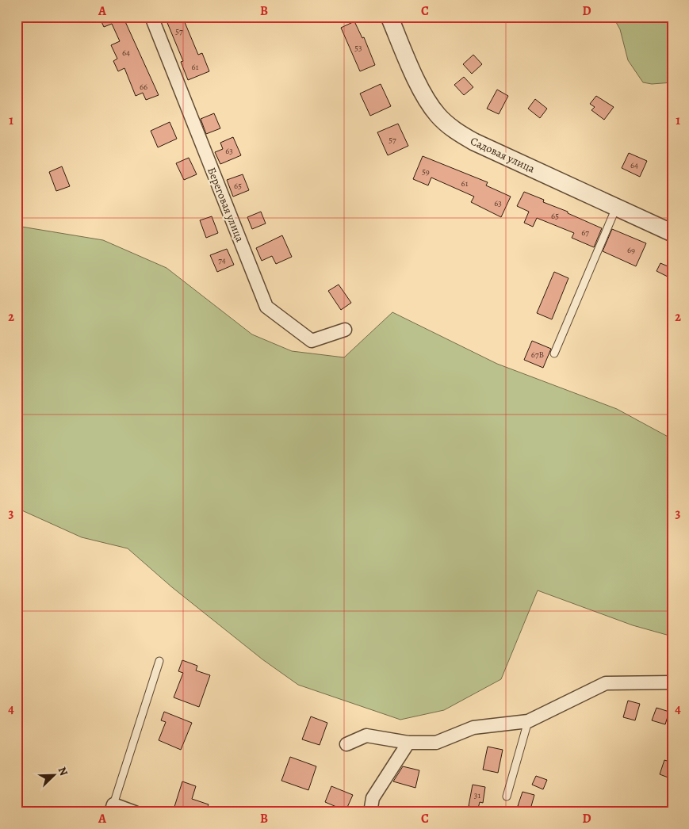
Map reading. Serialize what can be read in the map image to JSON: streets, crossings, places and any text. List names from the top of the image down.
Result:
{
  "streets": {
    "street": ["Садовая улица", "Береговая улица"]
  },
  "house_numbers": [
    "57",
    "53",
    "64",
    "61",
    "66",
    "57",
    "63",
    "64",
    "59",
    "61",
    "65",
    "63",
    "65",
    "67",
    "69",
    "74",
    "67В",
    "31"
  ],
  "north": "top right",
  "grid": {
    "columns": [
      "A",
      "B",
      "C",
      "D"
    ],
    "rows": [
      "1",
      "2",
      "3",
      "4"
    ]
  }
}
